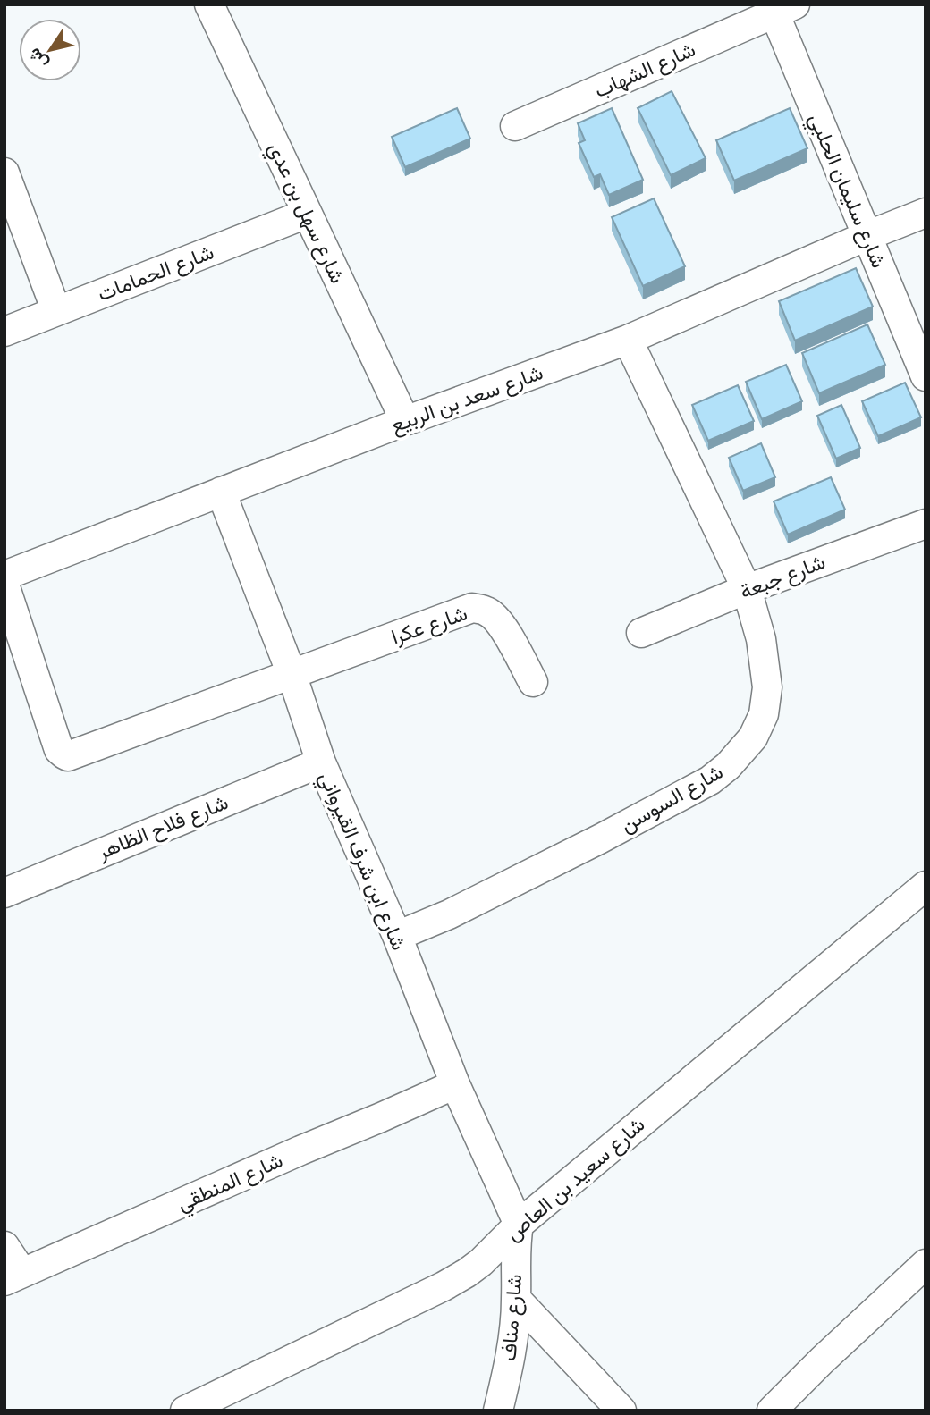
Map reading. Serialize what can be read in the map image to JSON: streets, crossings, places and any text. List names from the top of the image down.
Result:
{
  "streets": {
    "street": [
      "شارع الشهاب",
      "شارع سليمان الحلبي",
      "شارع سهل بن عدي",
      "شارع الحمامات",
      "شارع سعد بن الربيع",
      "شارع جبعة",
      "شارع عكرا",
      "شارع السوسن",
      "شارع فلاح الظاهر",
      "شارع ابن شرف القيرواني",
      "شارع سعيد بن العاص",
      "شارع المنطقي",
      "شارع مناف"
    ]
  },
  "crossings": [
    ["شارع الشهاب", "شارع سليمان الحلبي"],
    ["شارع سليمان الحلبي", "شارع سعد بن الربيع"],
    ["شارع سهل بن عدي", "شارع الحمامات"],
    ["شارع سهل بن عدي", "شارع سعد بن الربيع"],
    ["شارع سعد بن الربيع", "شارع السوسن"],
    ["شارع سعد بن الربيع", "شارع ابن شرف القيرواني"],
    ["شارع جبعة", "شارع السوسن"],
    ["شارع عكرا", "شارع ابن شرف القيرواني"],
    ["شارع السوسن", "شارع ابن شرف القيرواني"],
    ["شارع فلاح الظاهر", "شارع ابن شرف القيرواني"],
    ["شارع ابن شرف القيرواني", "شارع سعيد بن العاص"],
    ["شارع ابن شرف القيرواني", "شارع المنطقي"],
    ["شارع ابن شرف القيرواني", "شارع مناف"],
    ["شارع سعيد بن العاص", "شارع مناف"]
  ],
  "north": "bottom left"
}
